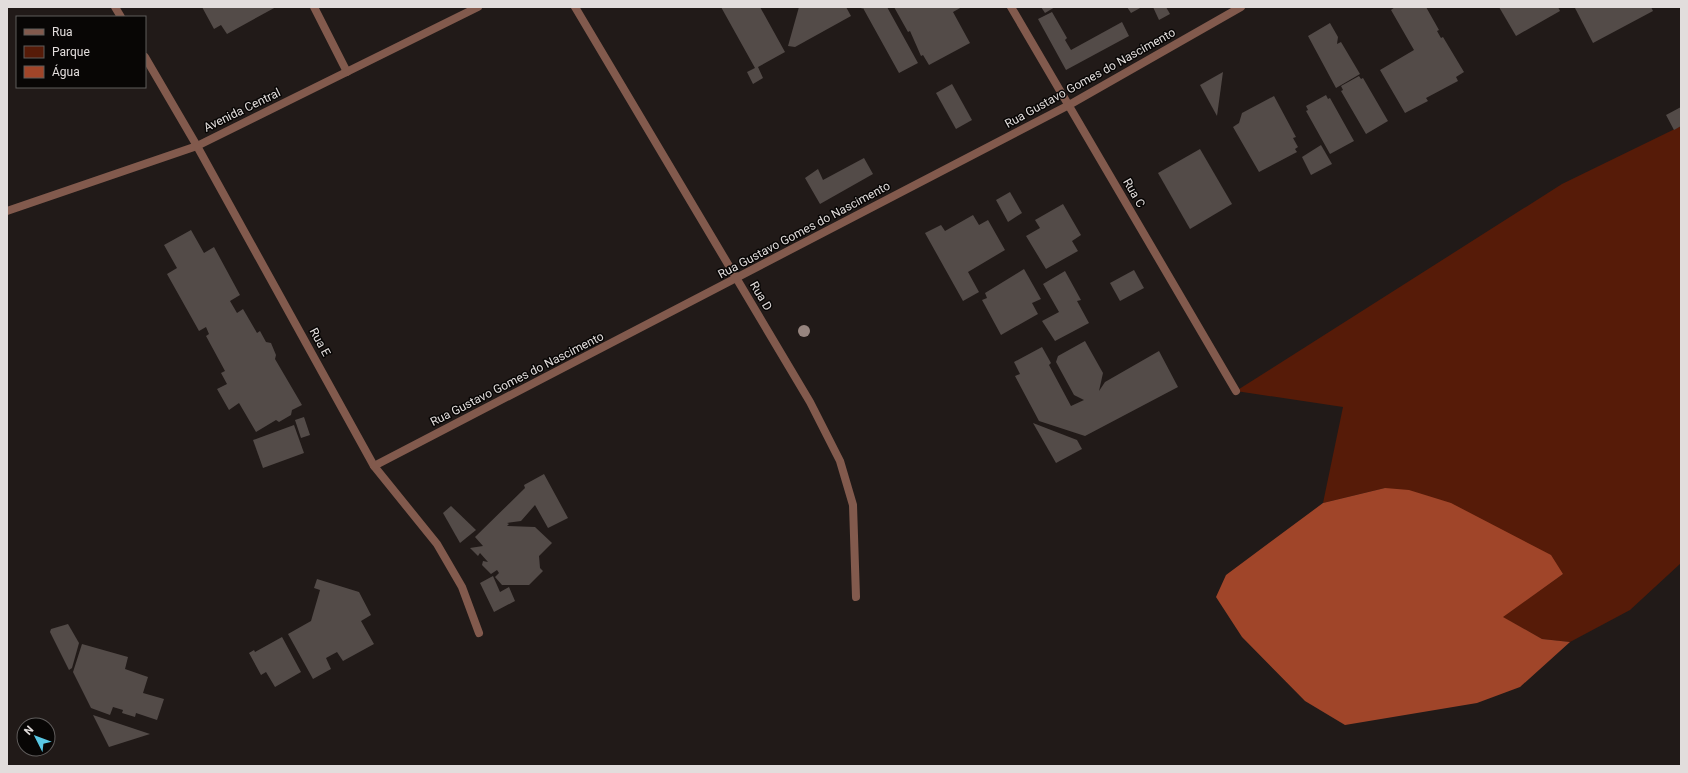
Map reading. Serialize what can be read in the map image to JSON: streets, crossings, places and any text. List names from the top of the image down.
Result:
{
  "streets": {
    "street": [
      "Rua Gustavo Gomes do Nascimento",
      "Avenida Central",
      "Rua C",
      "Rua D",
      "Rua E"
    ]
  },
  "crossings": [
    ["Rua Gustavo Gomes do Nascimento", "Rua C"],
    ["Rua Gustavo Gomes do Nascimento", "Rua D"],
    ["Rua Gustavo Gomes do Nascimento", "Rua E"],
    ["Avenida Central", "Rua E"]
  ],
  "legend": ["Rua", "Parque", "Água"],
  "north": "top left"
}
